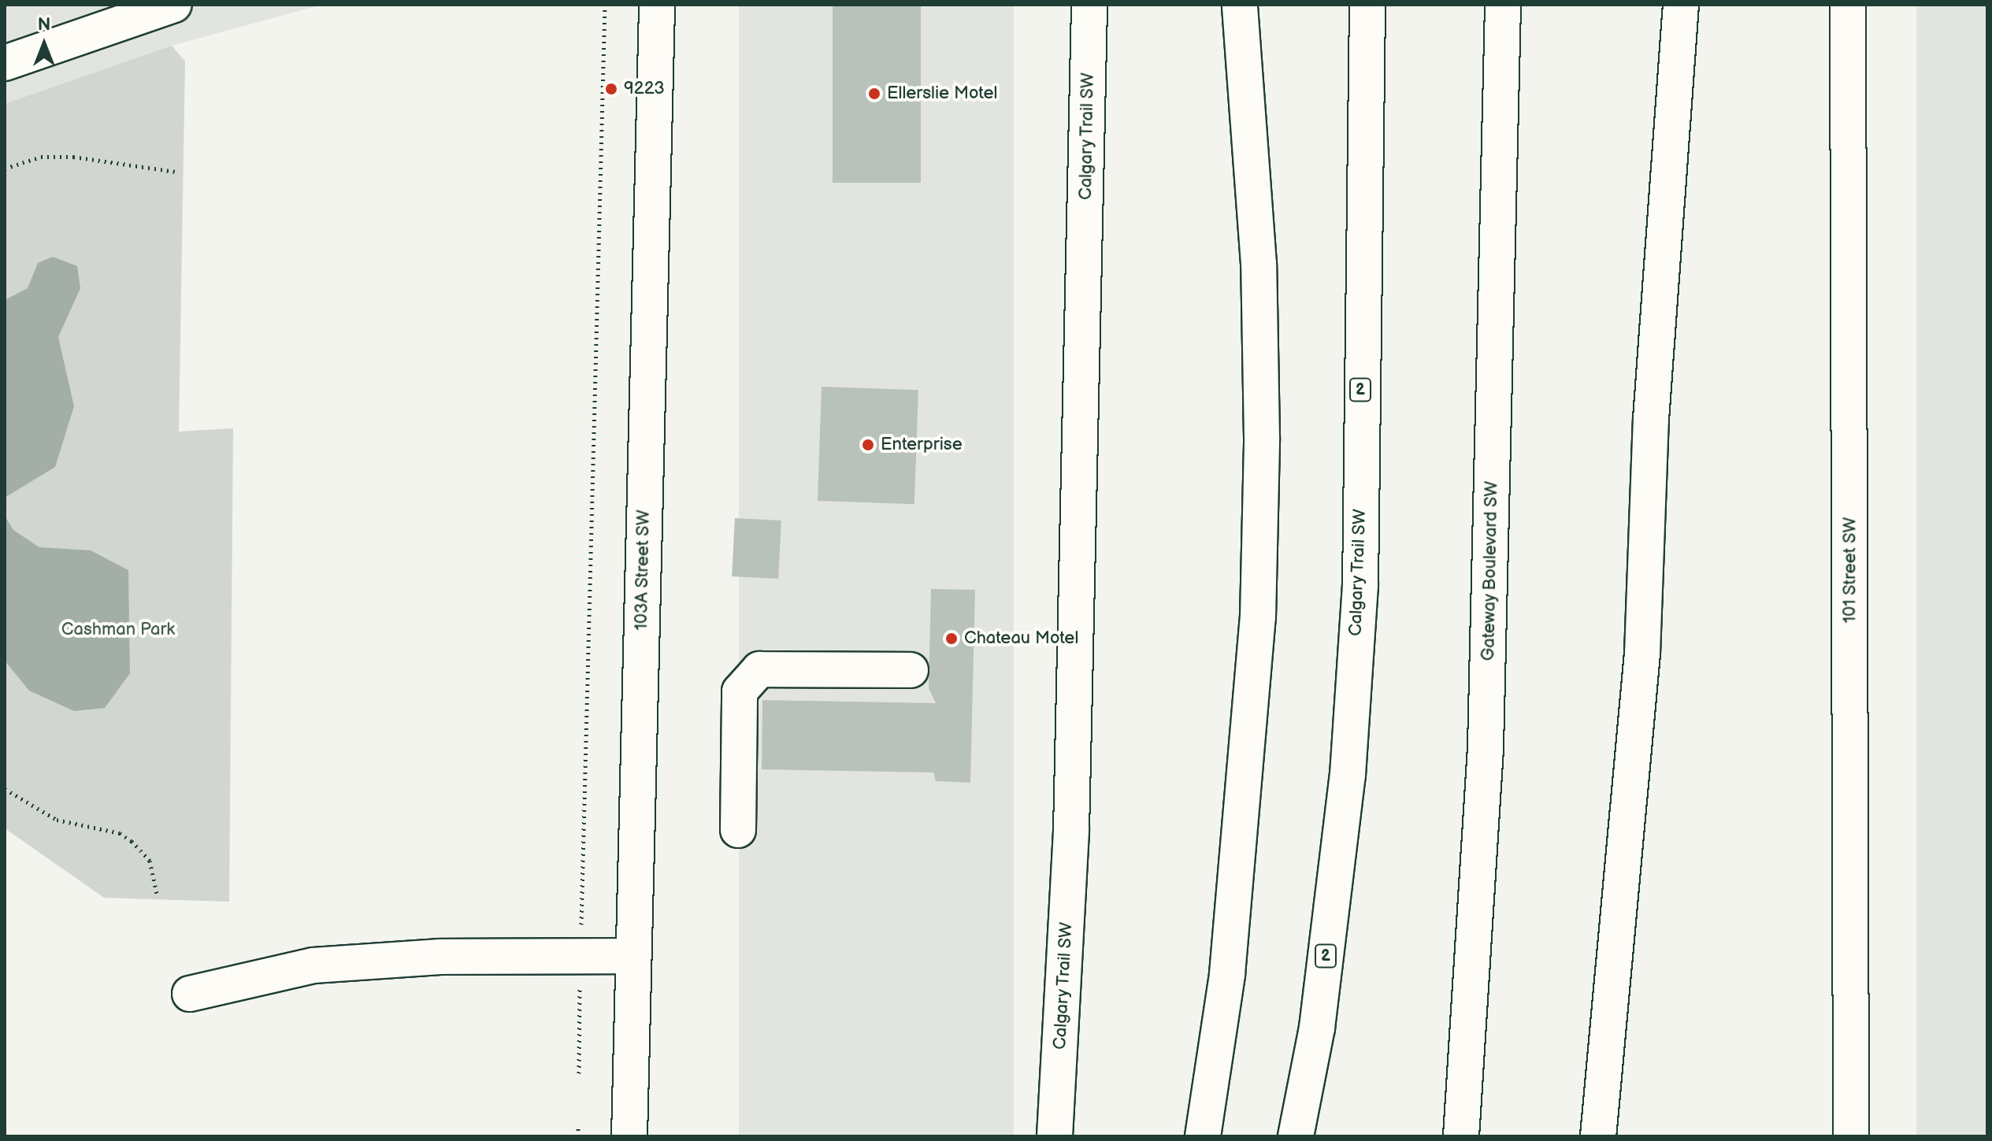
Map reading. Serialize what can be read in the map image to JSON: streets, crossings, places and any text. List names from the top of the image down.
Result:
{
  "streets": {
    "main road": [
      "Calgary Trail SW",
      "2",
      "103A Street SW",
      "101 Street SW",
      "Gateway Boulevard SW"
    ]
  },
  "parks": ["Cashman Park"],
  "places": [
    "9223",
    "Ellerslie Motel",
    "Enterprise",
    "Chateau Motel"
  ],
  "north": "top"
}
